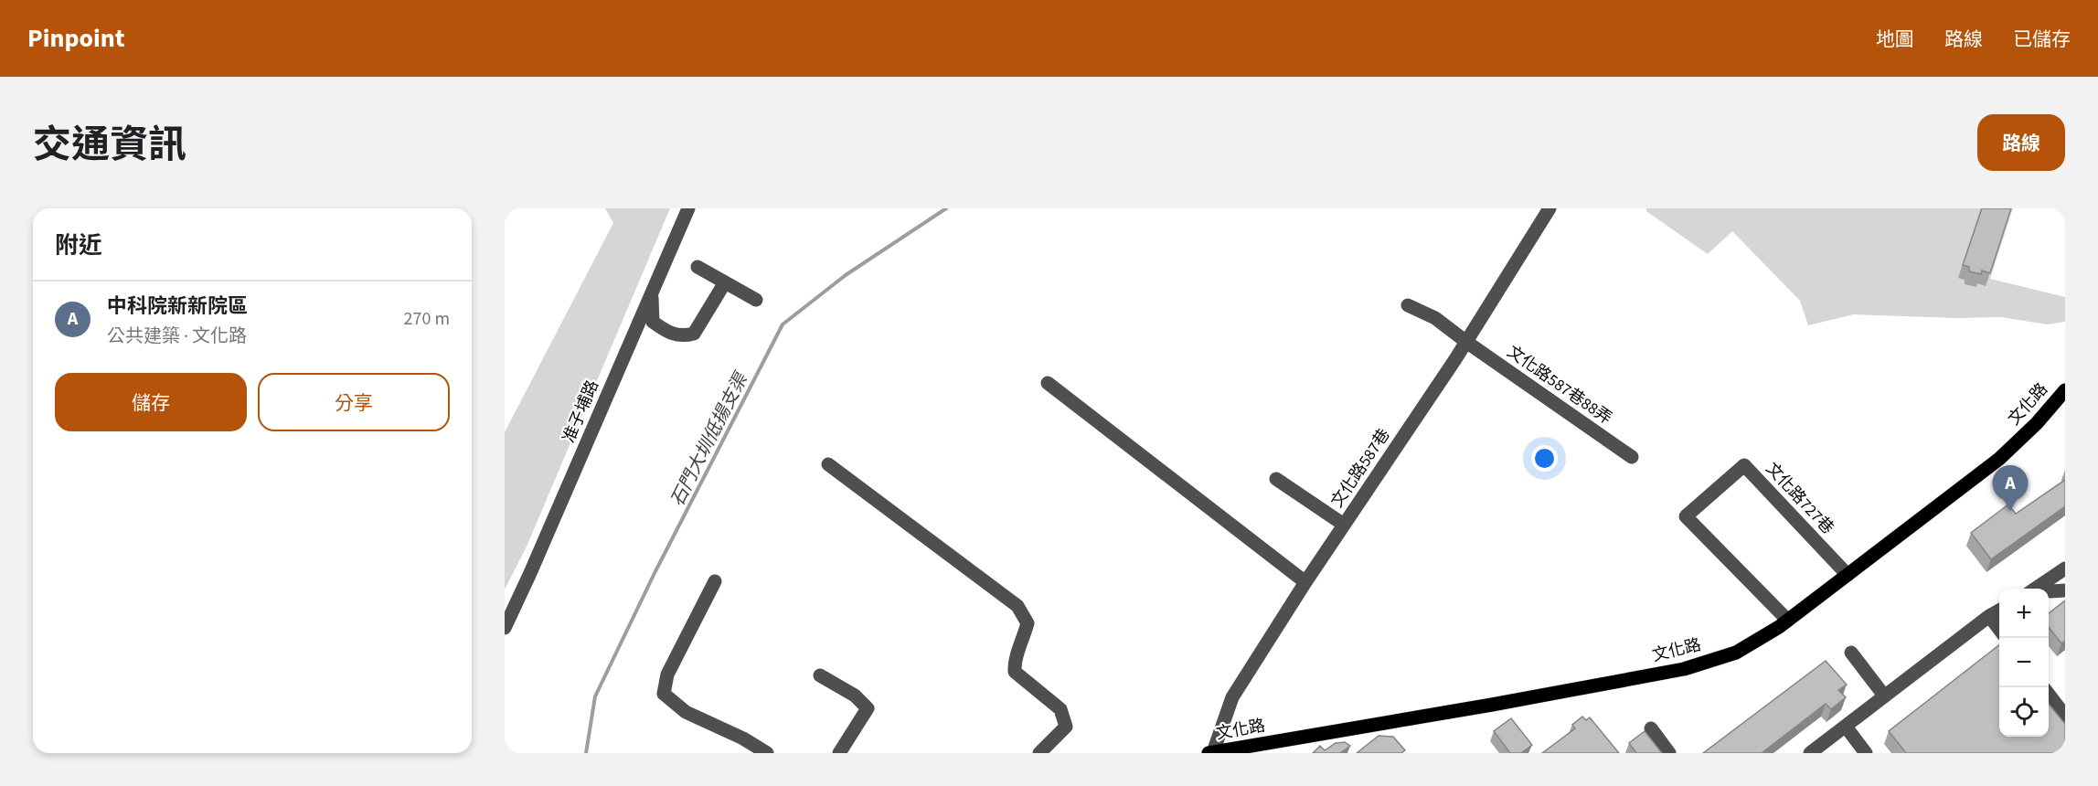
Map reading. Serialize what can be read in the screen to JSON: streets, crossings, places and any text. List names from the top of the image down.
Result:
{
  "streets": {
    "main road": ["文化路"],
    "lane": [
      "文化路587巷88弄",
      "准子埔路",
      "文化路587巷",
      "文化路727巷"
    ]
  },
  "crossings": [
    ["文化路587巷88弄", "文化路587巷"],
    ["文化路", "文化路587巷"],
    ["文化路", "文化路727巷"]
  ],
  "water": ["石門大圳低揚支渠"],
  "page": {
    "header": "Pinpoint",
    "nav": ["地圖", "路線", "已儲存"],
    "title": "交通資訊",
    "buttons": [
      "路線",
      ["儲存", "分享"]
    ],
    "heading": "附近",
    "list": [
      {
        "mark": "A",
        "name": "中科院新新院區",
        "note": "公共建築 · 文化路",
        "value": "270 m"
      }
    ],
    "pins": "A",
    "map_buttons": ["+", "−"]
  }
}
